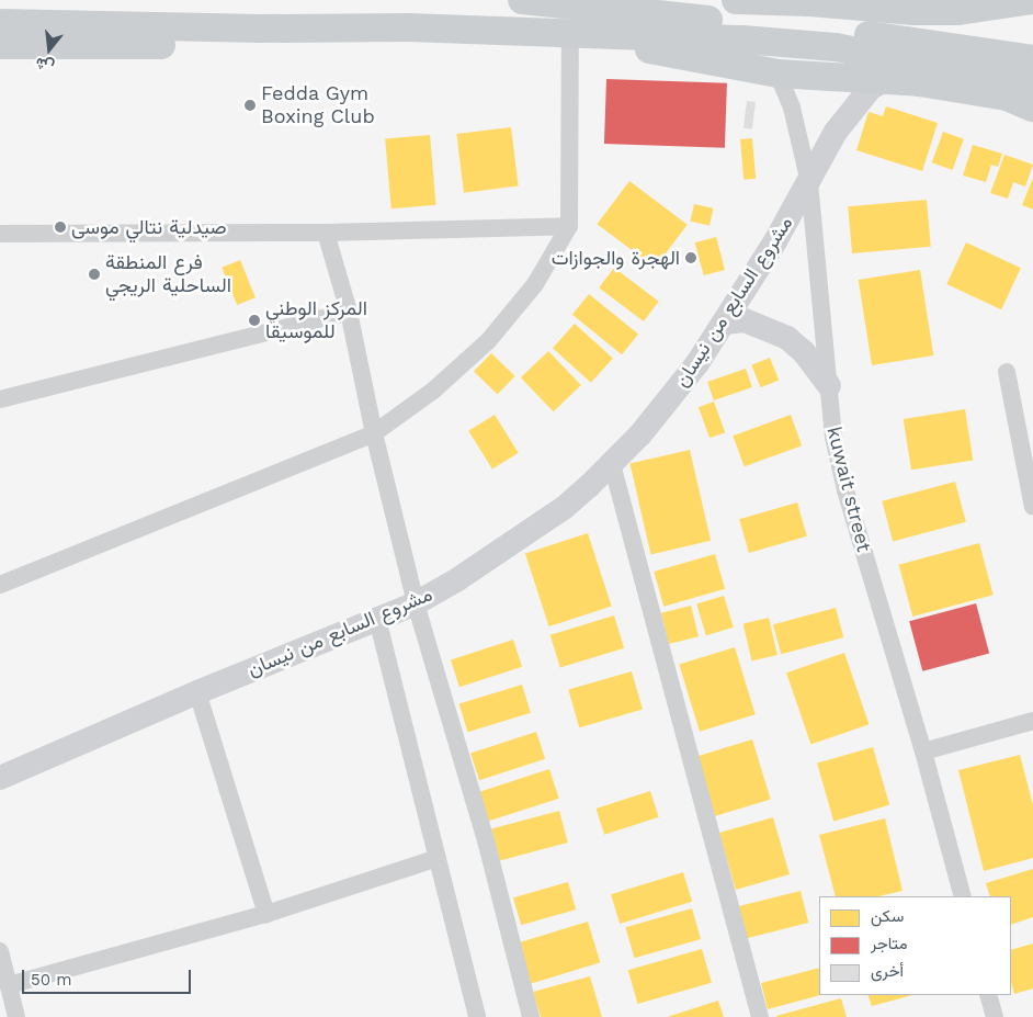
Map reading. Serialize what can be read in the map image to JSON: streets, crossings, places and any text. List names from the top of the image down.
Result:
{
  "streets": {
    "main road": ["مشروع السابع من نيسان"],
    "street": ["kuwait street"]
  },
  "crossings": [
    ["مشروع السابع من نيسان", "kuwait street"]
  ],
  "places": [
    "Fedda Gym Boxing Club",
    "صيدلية نتالي موسى",
    "الهجرة والجوازات",
    "فرع المنطقة الساحلية الريجي",
    "المركز الوطني للموسيقا"
  ],
  "legend": ["سكن", "متاجر", "أخرى"],
  "scale_bar": "50 m",
  "north": "bottom"
}
